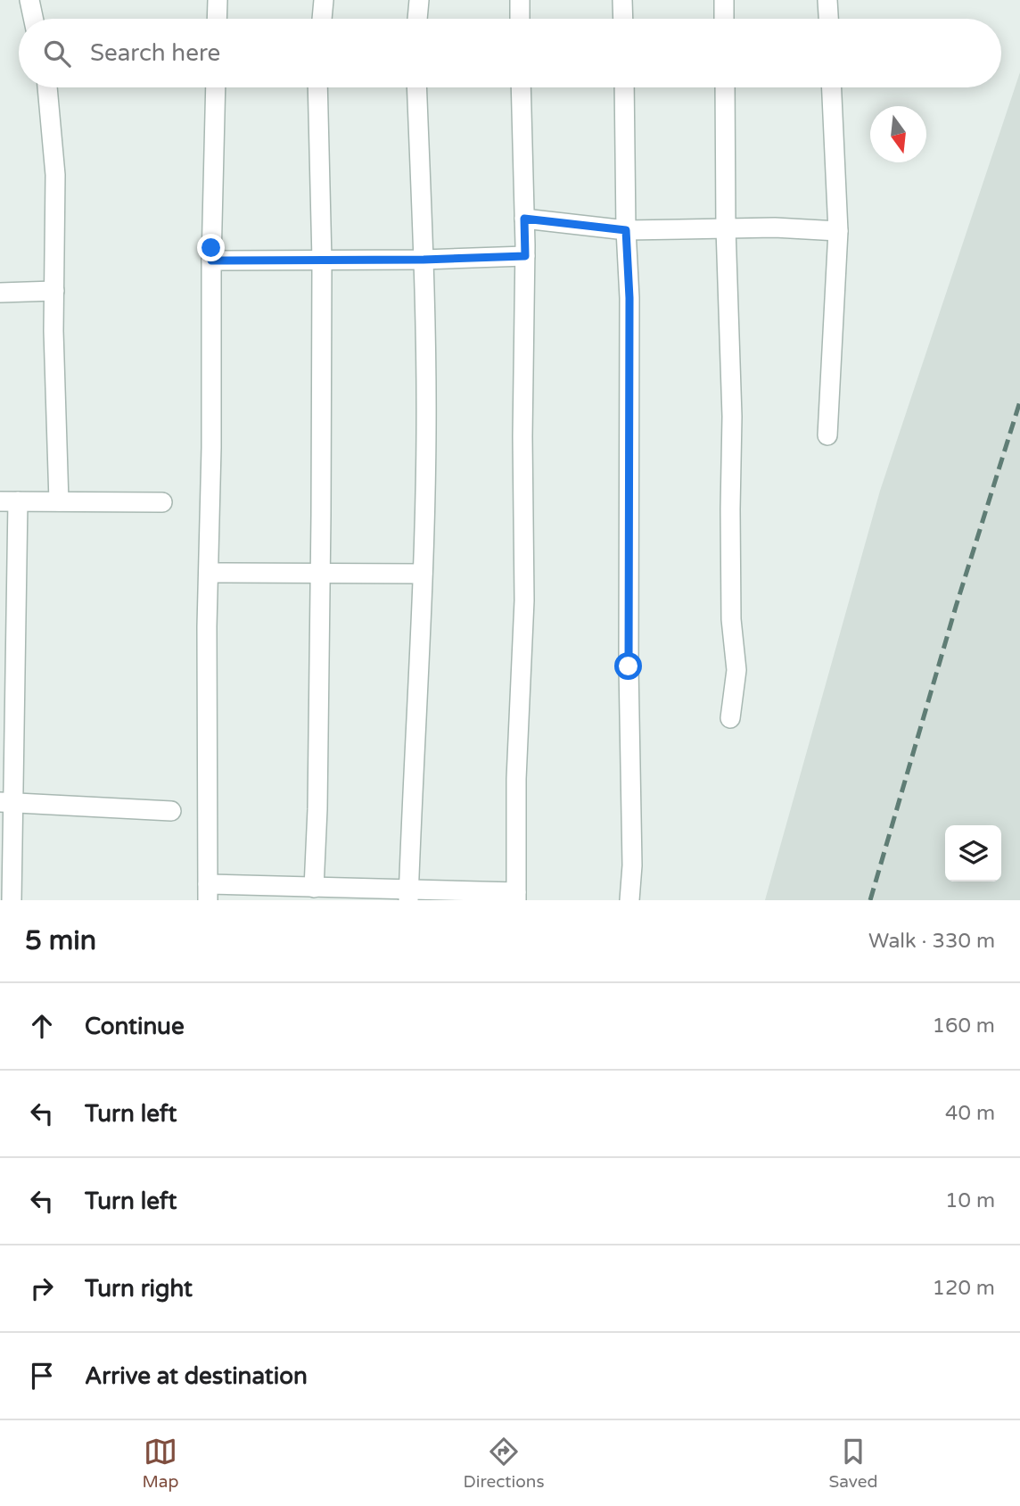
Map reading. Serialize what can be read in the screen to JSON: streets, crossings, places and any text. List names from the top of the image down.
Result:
{
  "north": "bottom",
  "page": {
    "search": "Search here",
    "heading": ["5 min", "Walk · 330 m"],
    "list": [
      ["Continue", "160 m"],
      ["Turn left", "40 m"],
      ["Turn left", "10 m"],
      ["Turn right", "120 m"],
      "Arrive at destination"
    ],
    "nav": ["Map", "Directions", "Saved"]
  }
}
